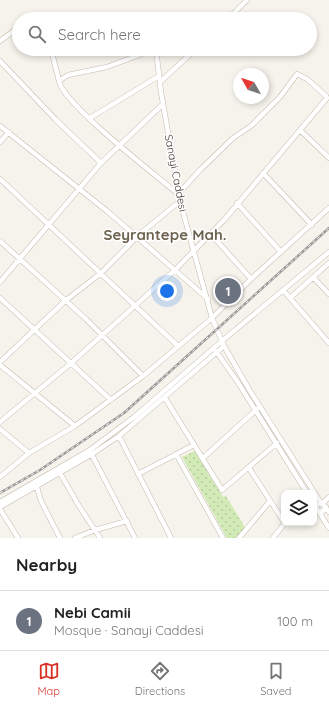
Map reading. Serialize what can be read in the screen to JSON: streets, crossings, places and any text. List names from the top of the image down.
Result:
{
  "streets": {
    "street": ["Sanayi Caddesi"]
  },
  "districts": ["Seyrantepe Mah."],
  "north": "top left",
  "page": {
    "search": "Search here",
    "pins": "1",
    "heading": "Nearby",
    "list": [
      {
        "mark": "1",
        "name": "Nebi Camii",
        "note": "Mosque · Sanayi Caddesi",
        "value": "100 m"
      }
    ],
    "nav": ["Map", "Directions", "Saved"]
  }
}
